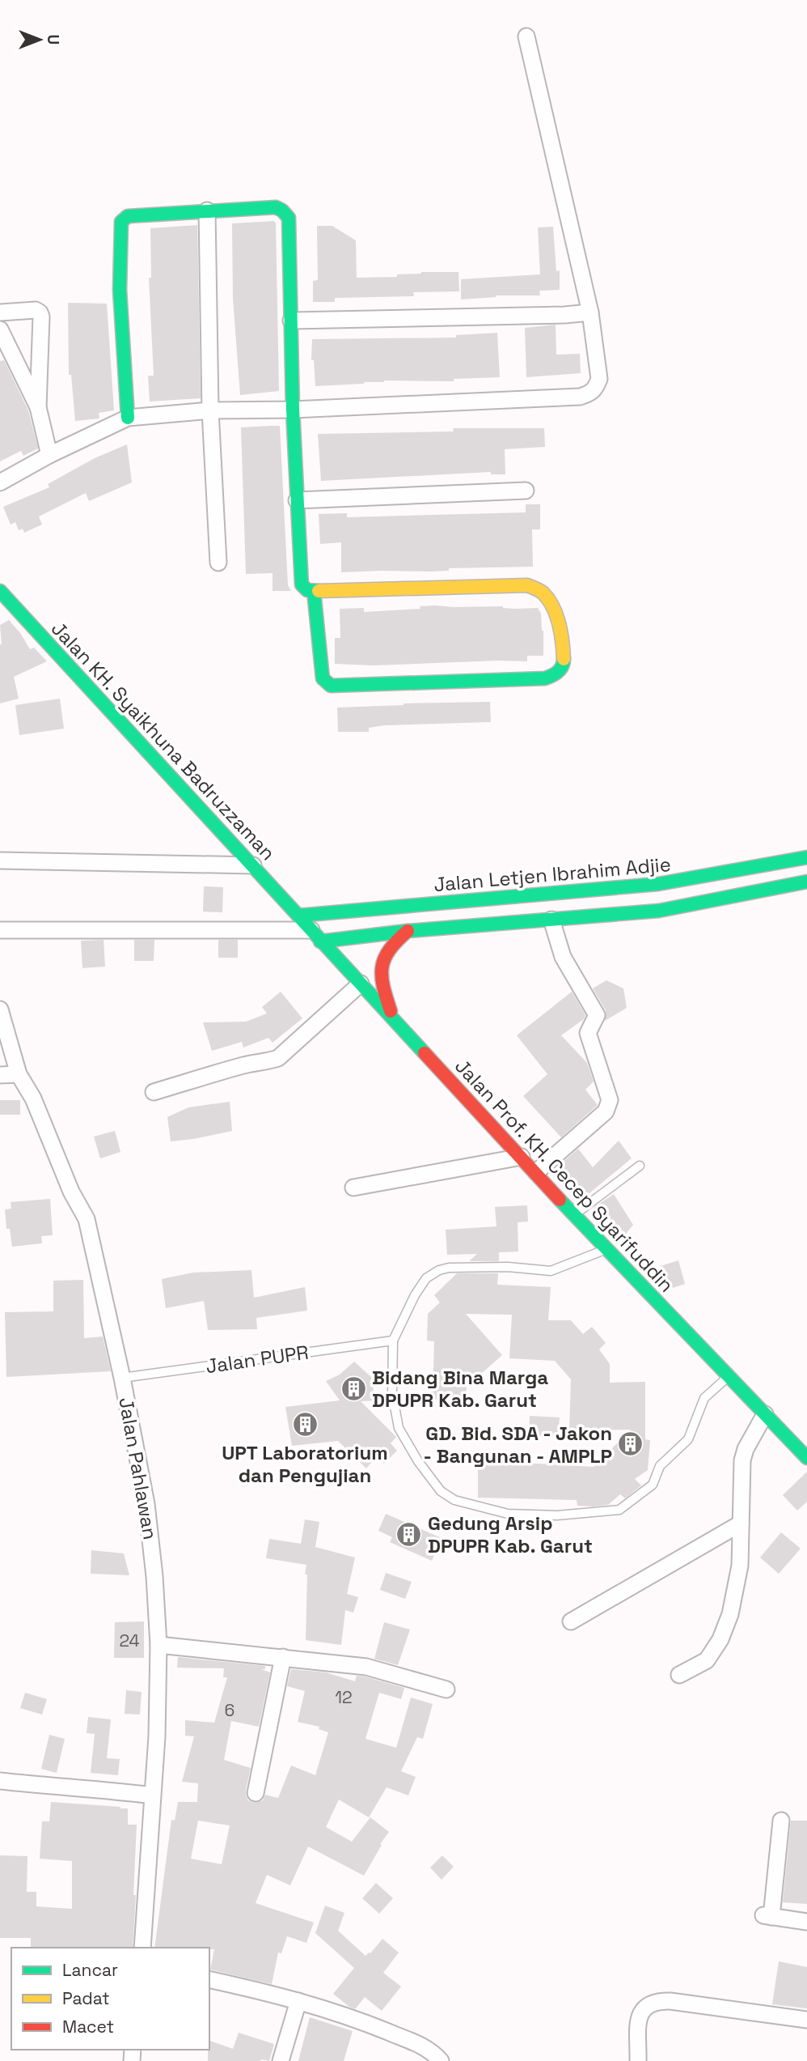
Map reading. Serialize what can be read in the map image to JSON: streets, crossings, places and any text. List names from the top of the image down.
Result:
{
  "streets": {
    "street": [
      "Jalan KH. Syaikhuna Badruzzaman",
      "Jalan Letjen Ibrahim Adjie",
      "Jalan Prof. KH. Cecep Syarifuddin",
      "Jalan Pahlawan"
    ],
    "lane": ["Jalan PUPR"]
  },
  "crossings": [
    ["Jalan KH. Syaikhuna Badruzzaman", "Jalan Letjen Ibrahim Adjie"],
    ["Jalan KH. Syaikhuna Badruzzaman", "Jalan Prof. KH. Cecep Syarifuddin"],
    ["Jalan Letjen Ibrahim Adjie", "Jalan Prof. KH. Cecep Syarifuddin"],
    ["Jalan PUPR", "Jalan Pahlawan"]
  ],
  "places": {
    "building": [
      "Bidang Bina Marga DPUPR Kab. Garut",
      "UPT Laboratorium dan Pengujian",
      "GD. Bid. SDA - Jakon - Bangunan - AMPLP",
      "Gedung Arsip DPUPR Kab. Garut"
    ]
  },
  "house_numbers": ["24", "12", "6"],
  "legend": ["Lancar", "Padat", "Macet"],
  "north": "right"
}
